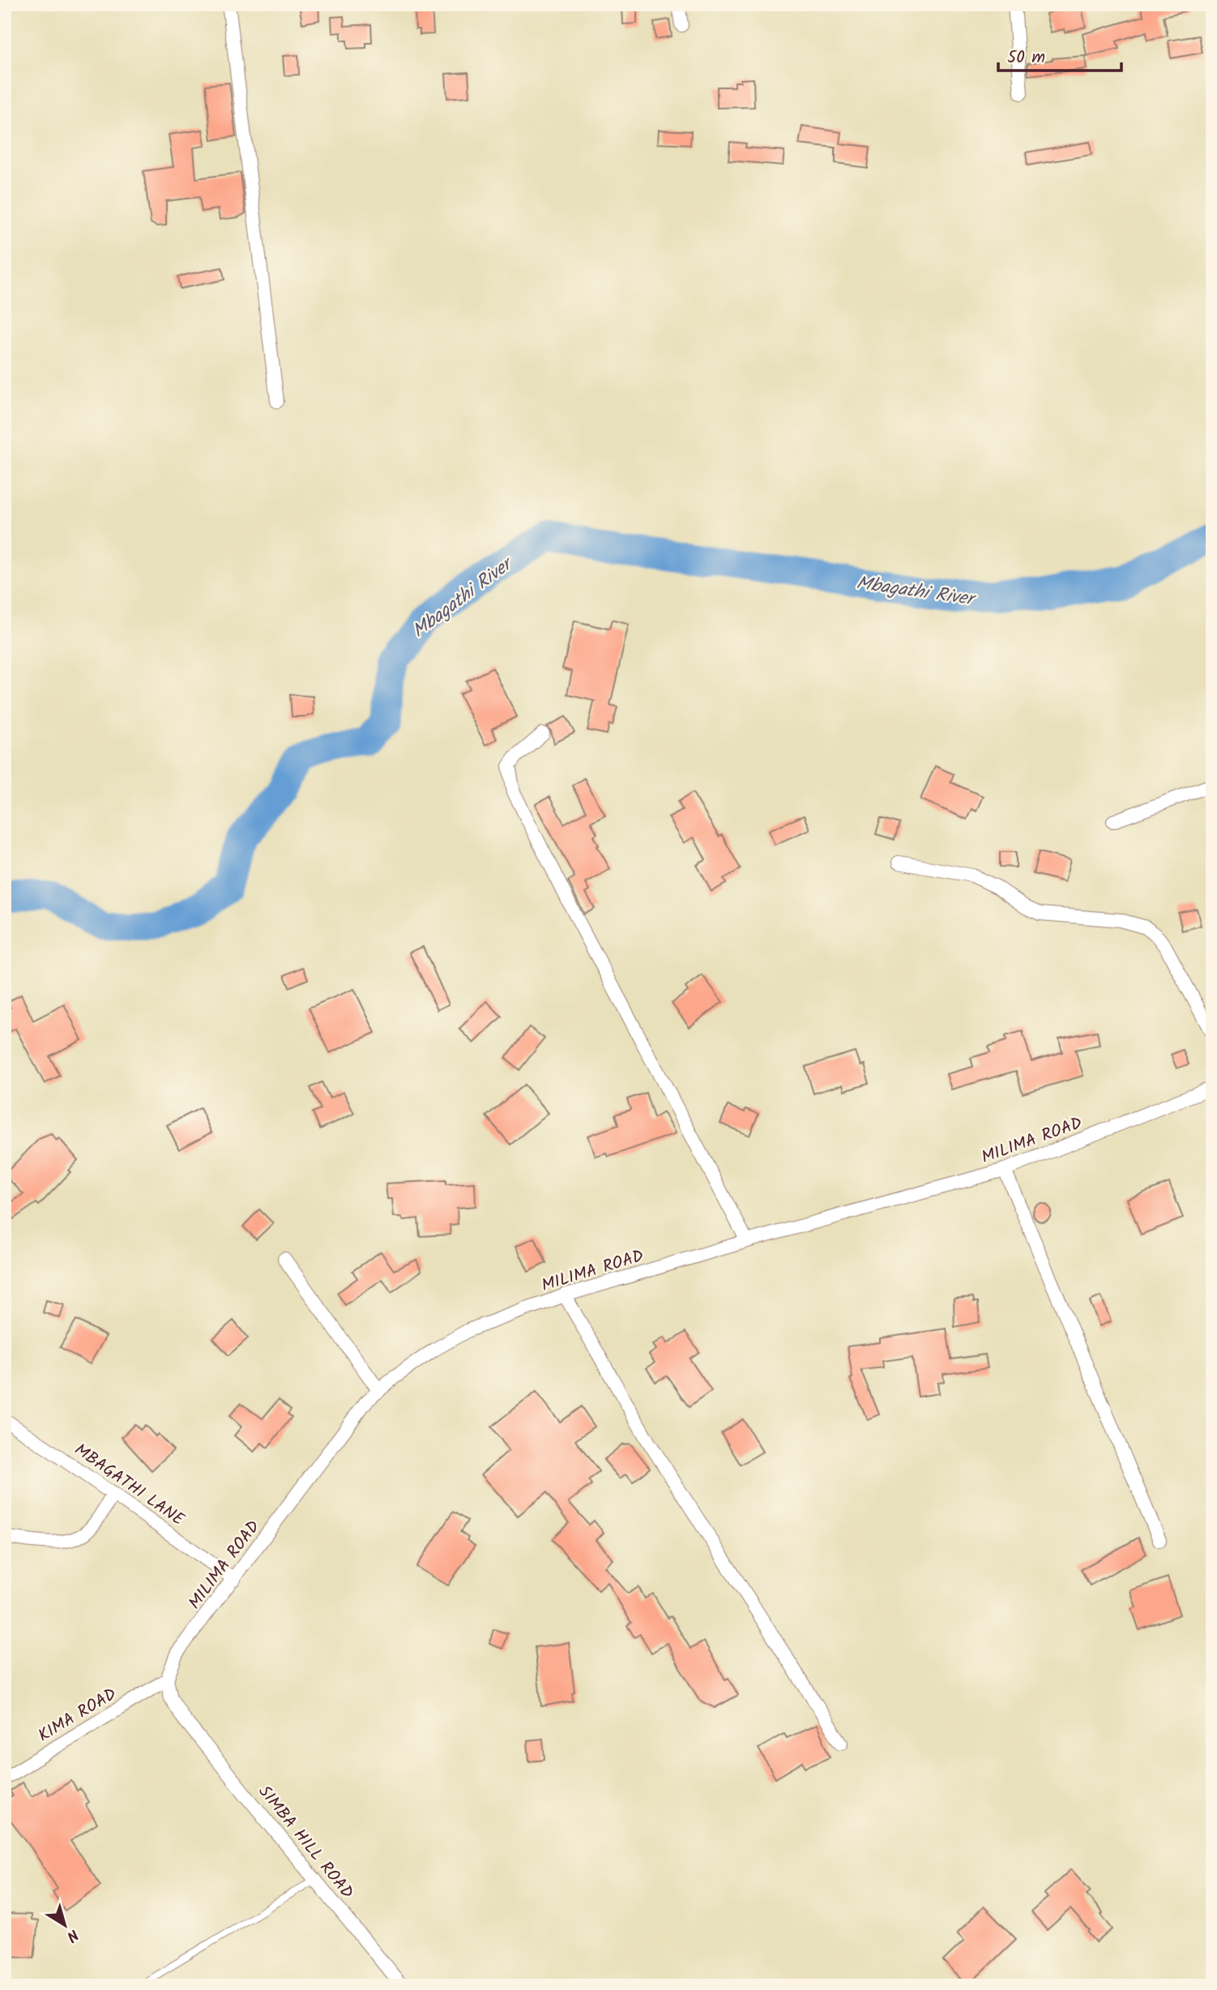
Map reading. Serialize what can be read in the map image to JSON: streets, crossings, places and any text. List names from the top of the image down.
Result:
{
  "streets": {
    "street": [
      "MILIMA ROAD",
      "MBAGATHI LANE",
      "KIMA ROAD",
      "SIMBA HILL ROAD"
    ]
  },
  "crossings": [
    ["MILIMA ROAD", "MBAGATHI LANE"],
    ["MILIMA ROAD", "KIMA ROAD"],
    ["MILIMA ROAD", "SIMBA HILL ROAD"],
    ["KIMA ROAD", "SIMBA HILL ROAD"]
  ],
  "water": ["Mbagathi River"],
  "scale_bar": "50 m",
  "north": "bottom right"
}
